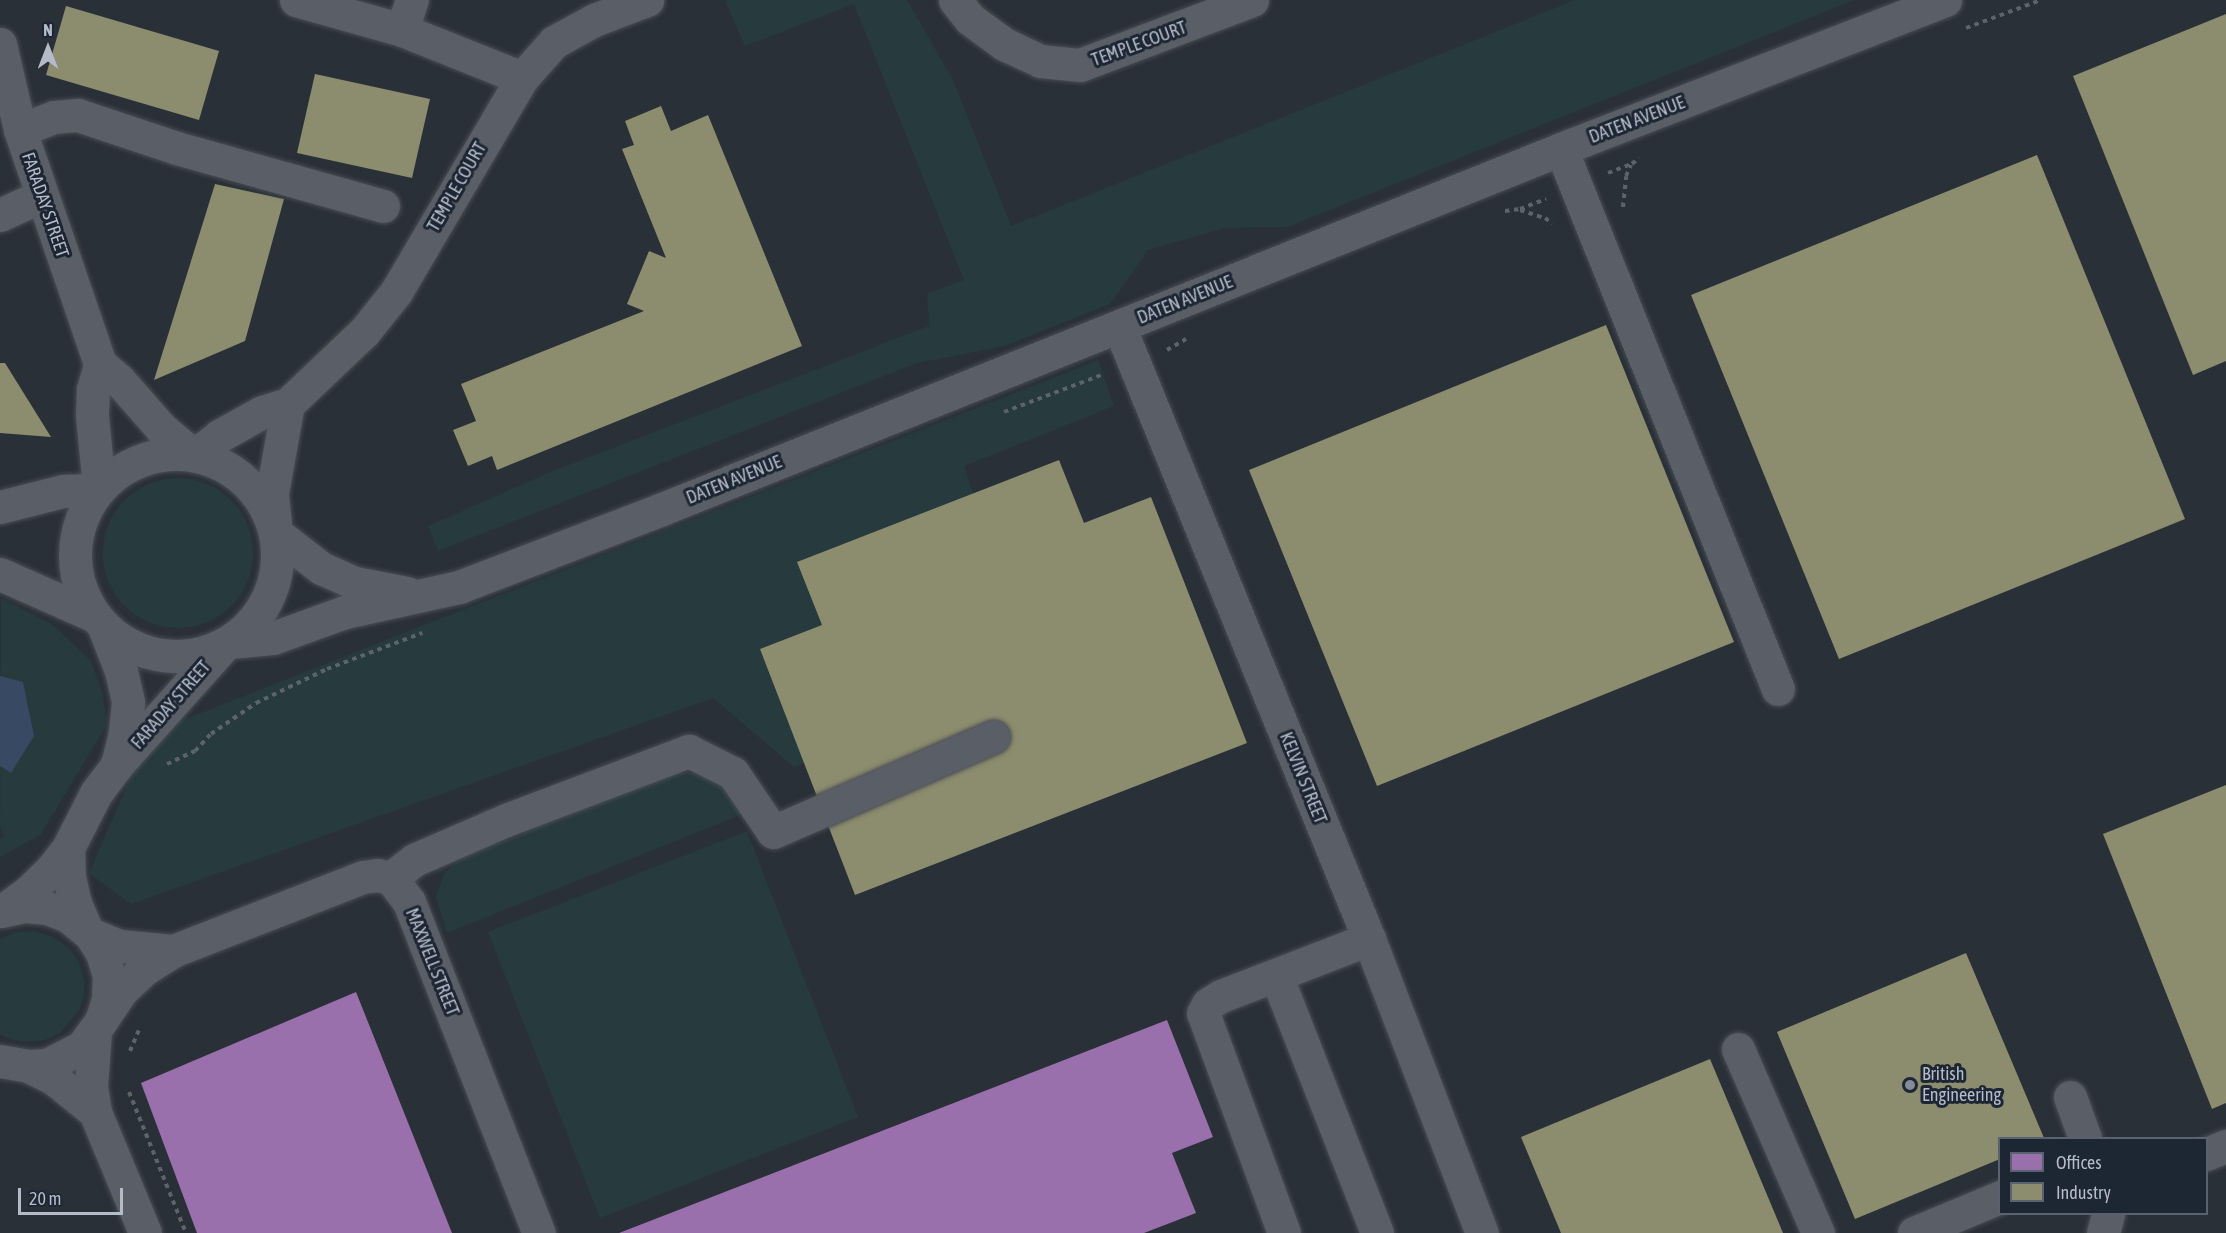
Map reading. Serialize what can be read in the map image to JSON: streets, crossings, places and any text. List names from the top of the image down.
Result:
{
  "streets": {
    "street": [
      "TEMPLE COURT",
      "DATEN AVENUE",
      "FARADAY STREET",
      "KELVIN STREET",
      "MAXWELL STREET"
    ]
  },
  "crossings": [
    ["TEMPLE COURT", "DATEN AVENUE"],
    ["TEMPLE COURT", "FARADAY STREET"],
    ["DATEN AVENUE", "FARADAY STREET"],
    ["DATEN AVENUE", "KELVIN STREET"]
  ],
  "places": ["British Engineering"],
  "legend": ["Offices", "Industry"],
  "scale_bar": "20 m",
  "north": "top"
}
